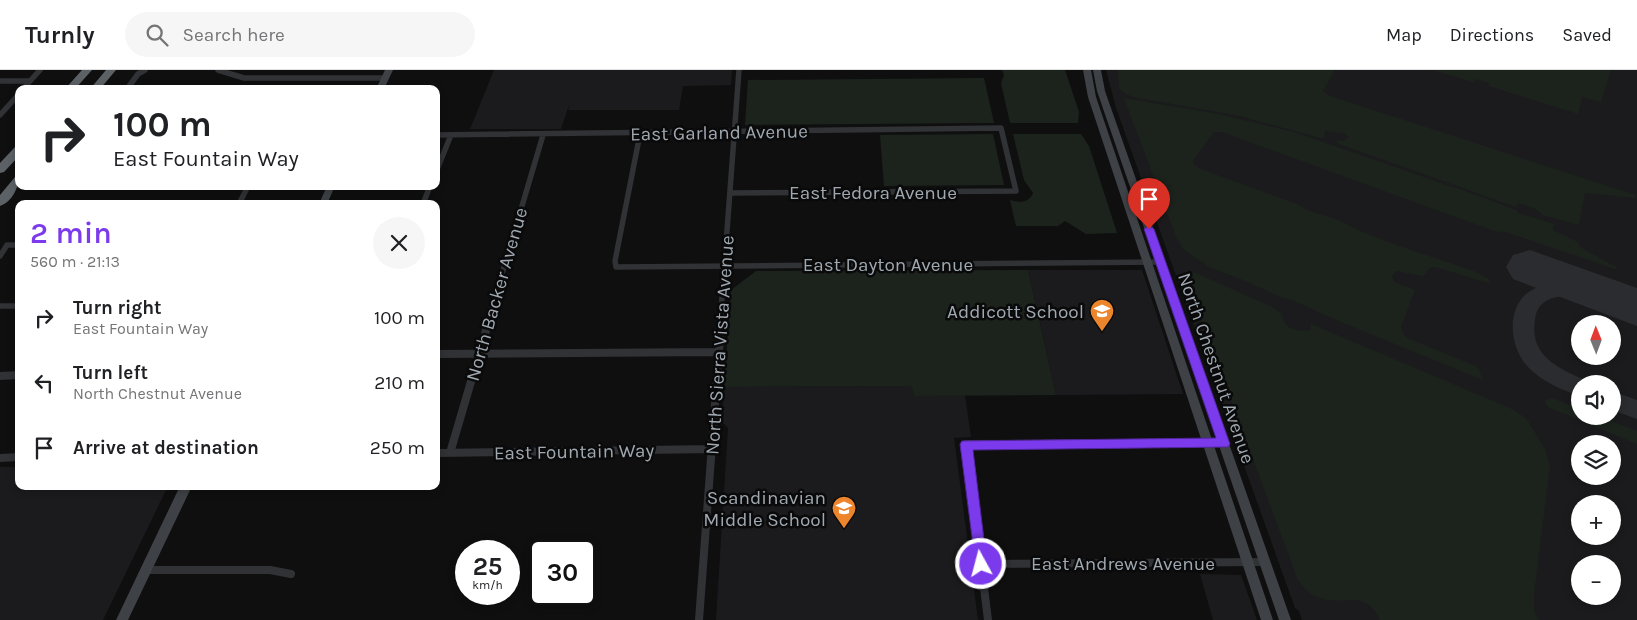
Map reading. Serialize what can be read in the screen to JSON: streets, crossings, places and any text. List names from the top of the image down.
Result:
{
  "streets": {
    "main road": ["North Chestnut Avenue"],
    "street": [
      "East Garland Avenue",
      "East Fedora Avenue",
      "East Dayton Avenue",
      "North Backer Avenue",
      "North Sierra Vista Avenue",
      "East Fountain Way",
      "East Andrews Avenue"
    ]
  },
  "crossings": [
    ["East Garland Avenue", "East Fedora Avenue"],
    ["East Garland Avenue", "East Dayton Avenue"],
    ["East Garland Avenue", "North Backer Avenue"],
    ["East Garland Avenue", "North Sierra Vista Avenue"],
    ["East Fedora Avenue", "North Sierra Vista Avenue"],
    ["East Dayton Avenue", "North Sierra Vista Avenue"],
    ["East Dayton Avenue", "North Chestnut Avenue"],
    ["North Backer Avenue", "East Fountain Way"],
    ["North Sierra Vista Avenue", "East Fountain Way"],
    ["North Chestnut Avenue", "East Andrews Avenue"]
  ],
  "places": {
    "school or university": ["Addicott School", "Scandinavian Middle School"]
  },
  "north": "top",
  "page": {
    "header": "Turnly",
    "search": "Search here",
    "nav": ["Map", "Directions", "Saved"],
    "turn": ["100 m", "East Fountain Way"],
    "heading": ["2 min", "560 m · 21:13"],
    "list": [
      {
        "name": "Turn right",
        "note": "East Fountain Way",
        "value": "100 m"
      },
      {
        "name": "Turn left",
        "note": "North Chestnut Avenue",
        "value": "210 m"
      },
      {
        "name": "Arrive at destination",
        "value": "250 m"
      }
    ],
    "map_buttons": ["+", "−"],
    "speed": "25 km/h",
    "limit": "30"
  }
}
